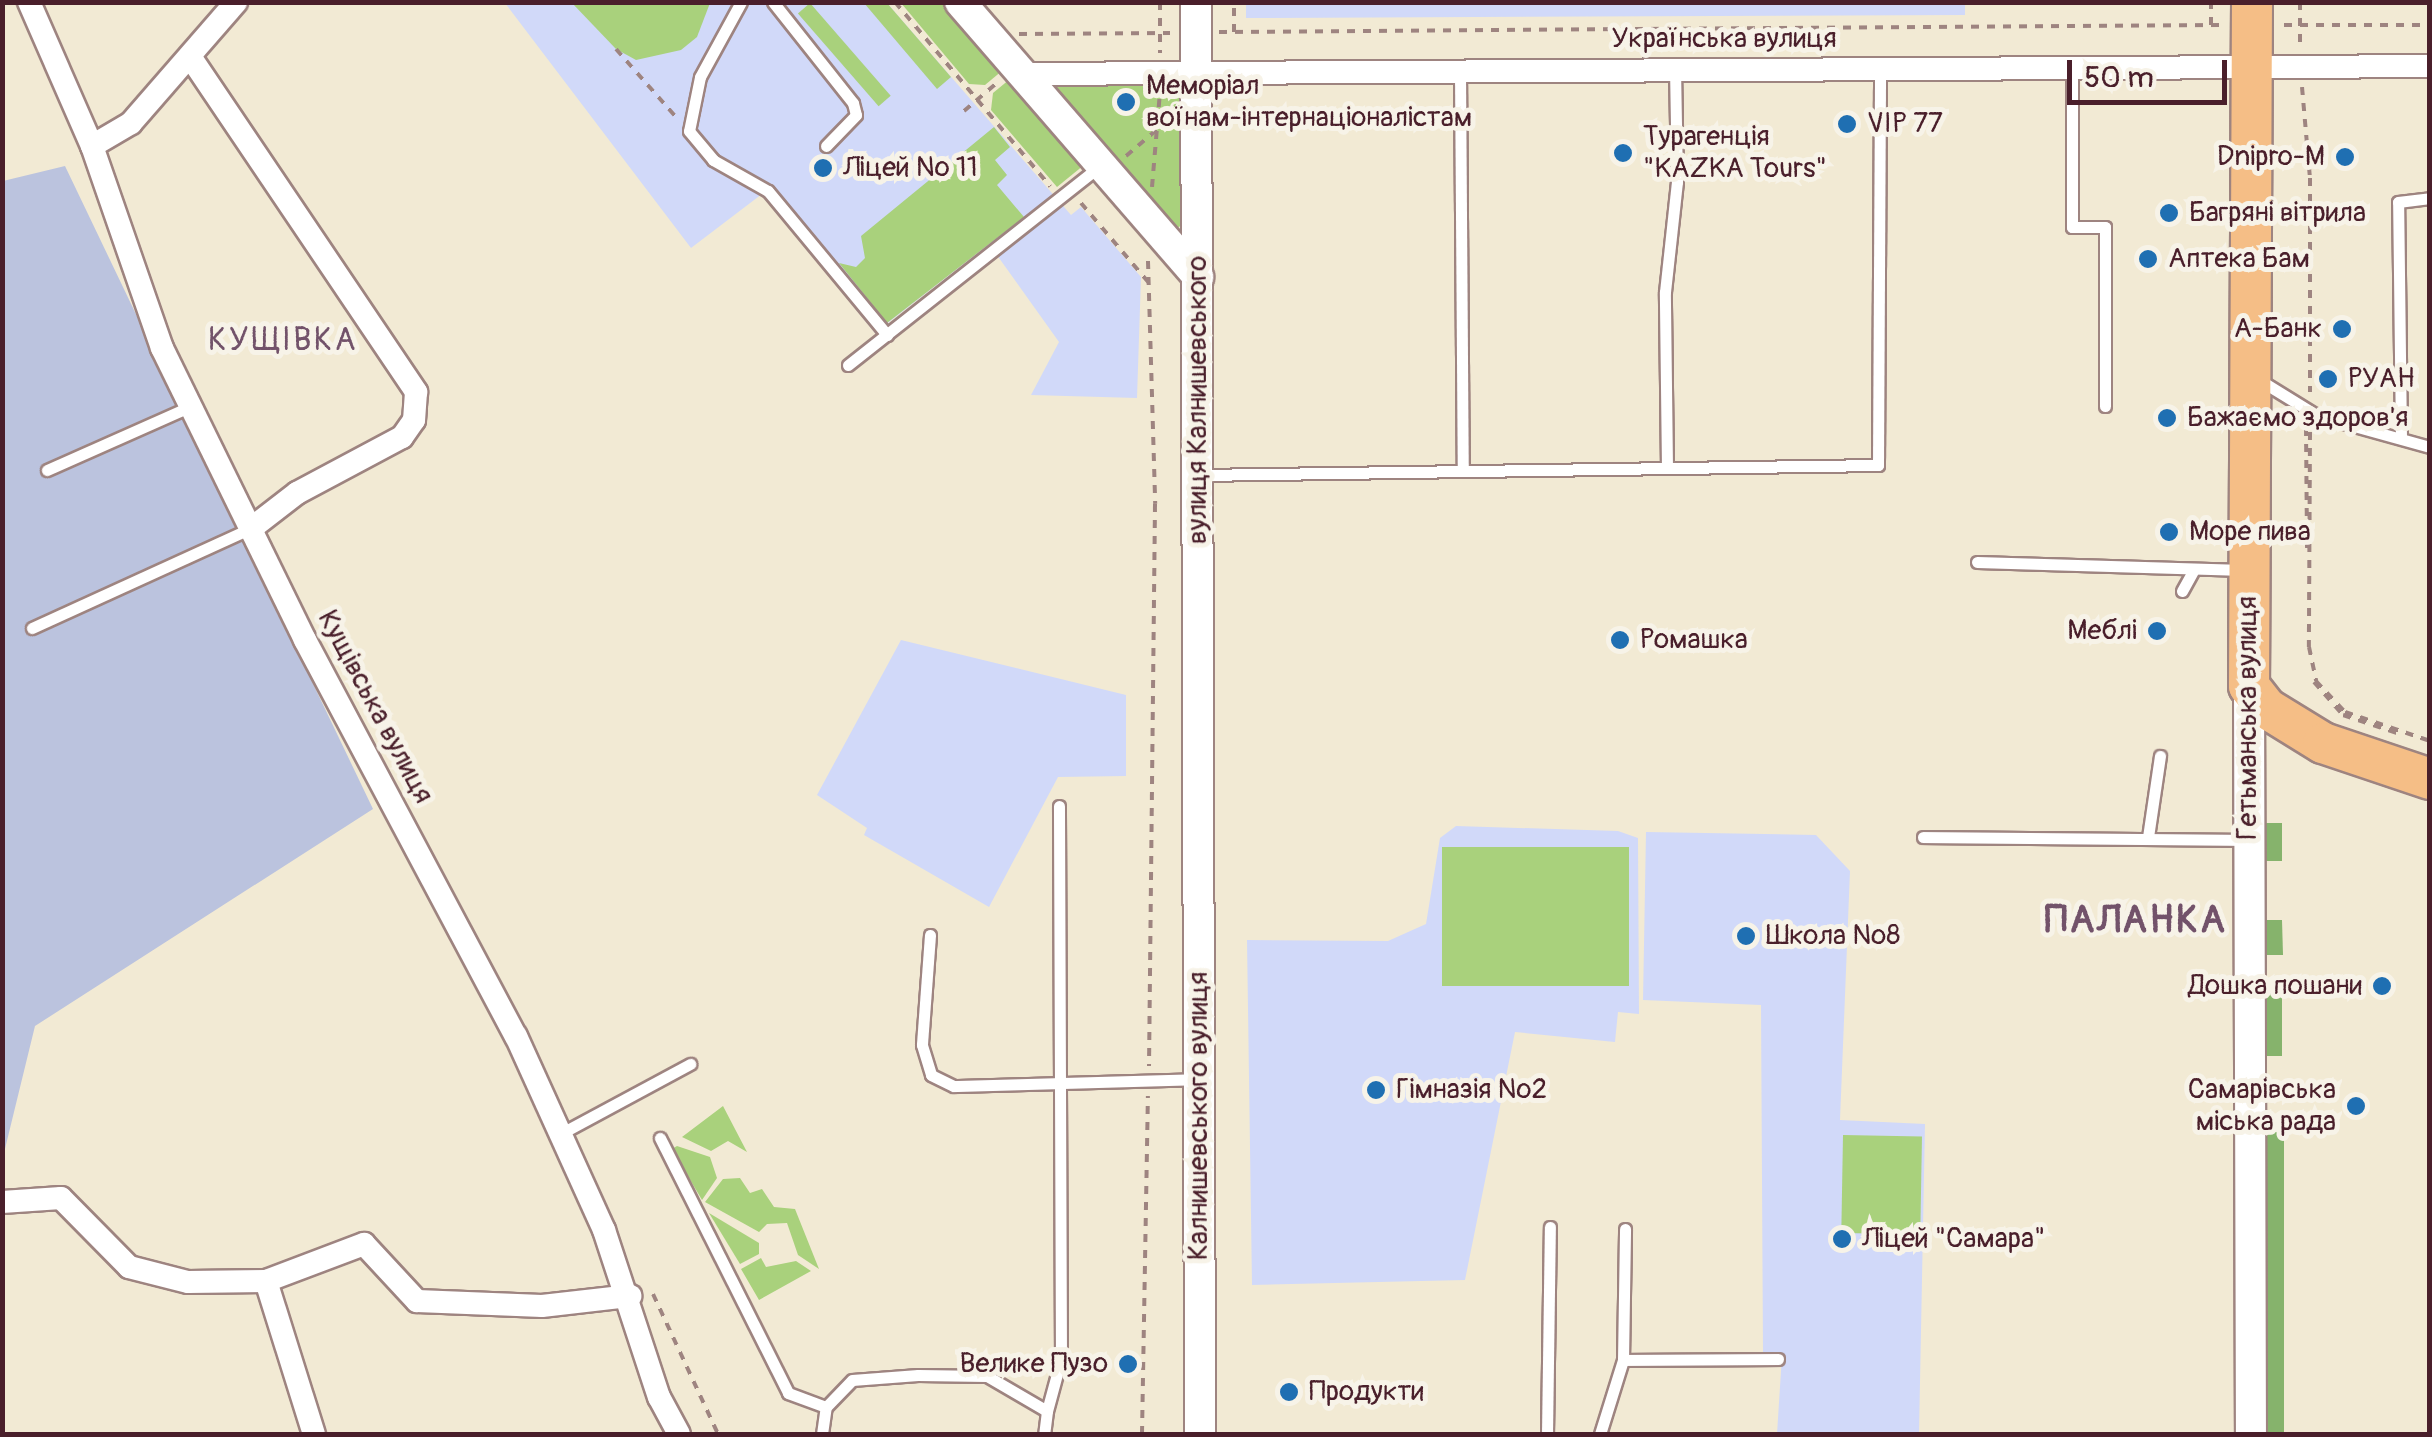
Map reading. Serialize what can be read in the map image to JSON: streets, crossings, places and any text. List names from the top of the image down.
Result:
{
  "streets": {
    "highway": ["Гетьманська вулиця"],
    "street": [
      "Українська вулиця",
      "вулиця Калнишевського",
      "Кущівська вулиця",
      "Калнишевського вулиця"
    ]
  },
  "crossings": [
    ["Українська вулиця", "вулиця Калнишевського"],
    ["Українська вулиця", "Гетьманська вулиця"],
    ["вулиця Калнишевського", "Калнишевського вулиця"]
  ],
  "districts": ["КУЩІВКА", "ПАЛАНКА"],
  "places": [
    "Меморіал воїнам-інтернаціоналістам",
    "VIP 77",
    "Турагенція \"KAZKA Tours\"",
    "Dnipro-M",
    "Ліцей № 11",
    "Багряні вітрила",
    "Аптека Бам",
    "А-Банк",
    "РУАН",
    "Бажаємо здоров'я",
    "Море пива",
    "Меблі",
    "Ромашка",
    "Школа №8",
    "Дошка пошани",
    "Гімназія №2",
    "Самарівська міська рада",
    "Ліцей \"Самара\"",
    "Велике Пузо",
    "Продукти"
  ],
  "scale_bar": "50 m"
}
